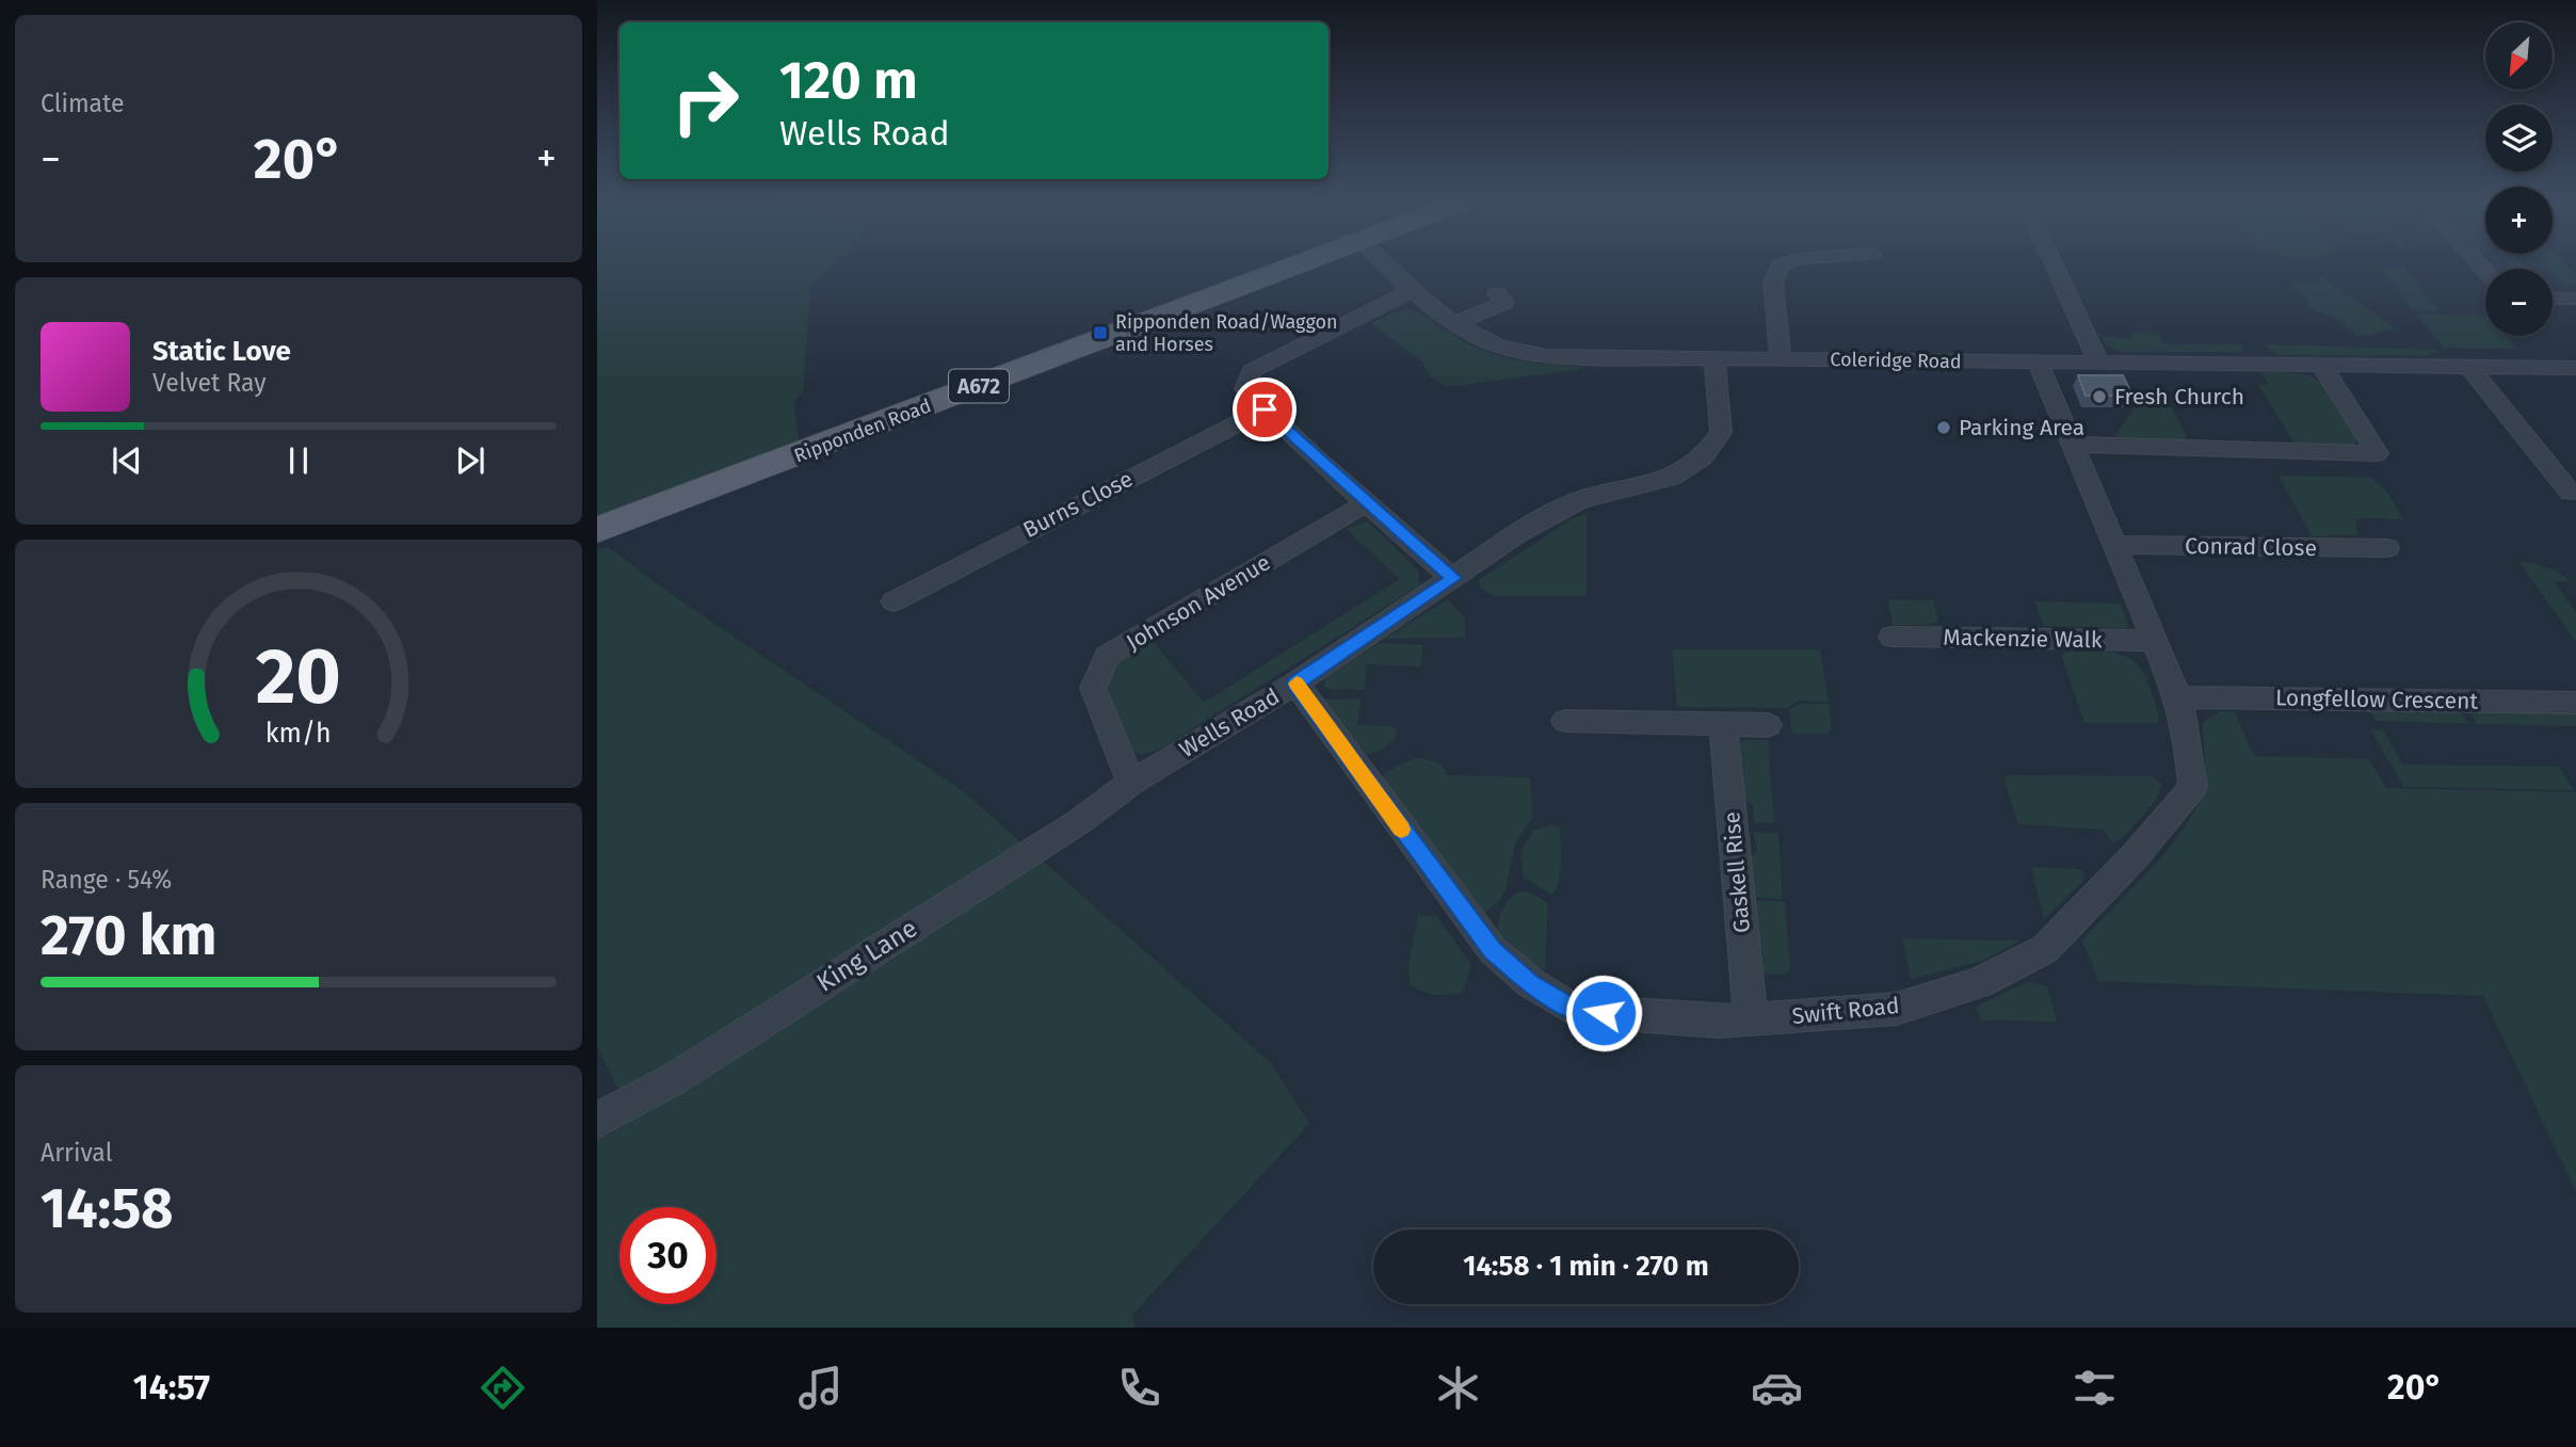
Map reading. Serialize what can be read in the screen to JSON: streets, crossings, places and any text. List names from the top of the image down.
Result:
{
  "streets": {
    "main road": ["A672", "Ripponden Road"],
    "street": [
      "Coleridge Road",
      "Burns Close",
      "Conrad Close",
      "Johnson Avenue",
      "Mackenzie Walk",
      "Longfellow Crescent",
      "Wells Road",
      "Gaskell Rise",
      "King Lane",
      "Swift Road"
    ]
  },
  "crossings": [
    ["Coleridge Road", "Wells Road"],
    ["Coleridge Road", "Swift Road"],
    ["Conrad Close", "Swift Road"],
    ["Johnson Avenue", "Wells Road"],
    ["Johnson Avenue", "King Lane"],
    ["Mackenzie Walk", "Swift Road"],
    ["Longfellow Crescent", "Swift Road"],
    ["Wells Road", "King Lane"],
    ["Wells Road", "Swift Road"],
    ["Gaskell Rise", "Swift Road"]
  ],
  "places": {
    "transit": ["Ripponden Road/Waggon and Horses"],
    "other": ["Fresh Church", "Parking Area"]
  },
  "north": "bottom left",
  "page": {
    "tile": [
      "Climate",
      ["Range · 54%", "270 km"],
      ["Arrival", "14:58"]
    ],
    "map_buttons": ["+", "−"],
    "turn": ["120 m", "Wells Road"],
    "heat": ["−", "20°", "+"],
    "song": ["Static Love", "Velvet Ray"],
    "limit": "30",
    "trip": "14:58 · 1 min · 270 m",
    "tabs": ["14:57", "20°"],
    "gauge": ["20", "km/h"]
  }
}
